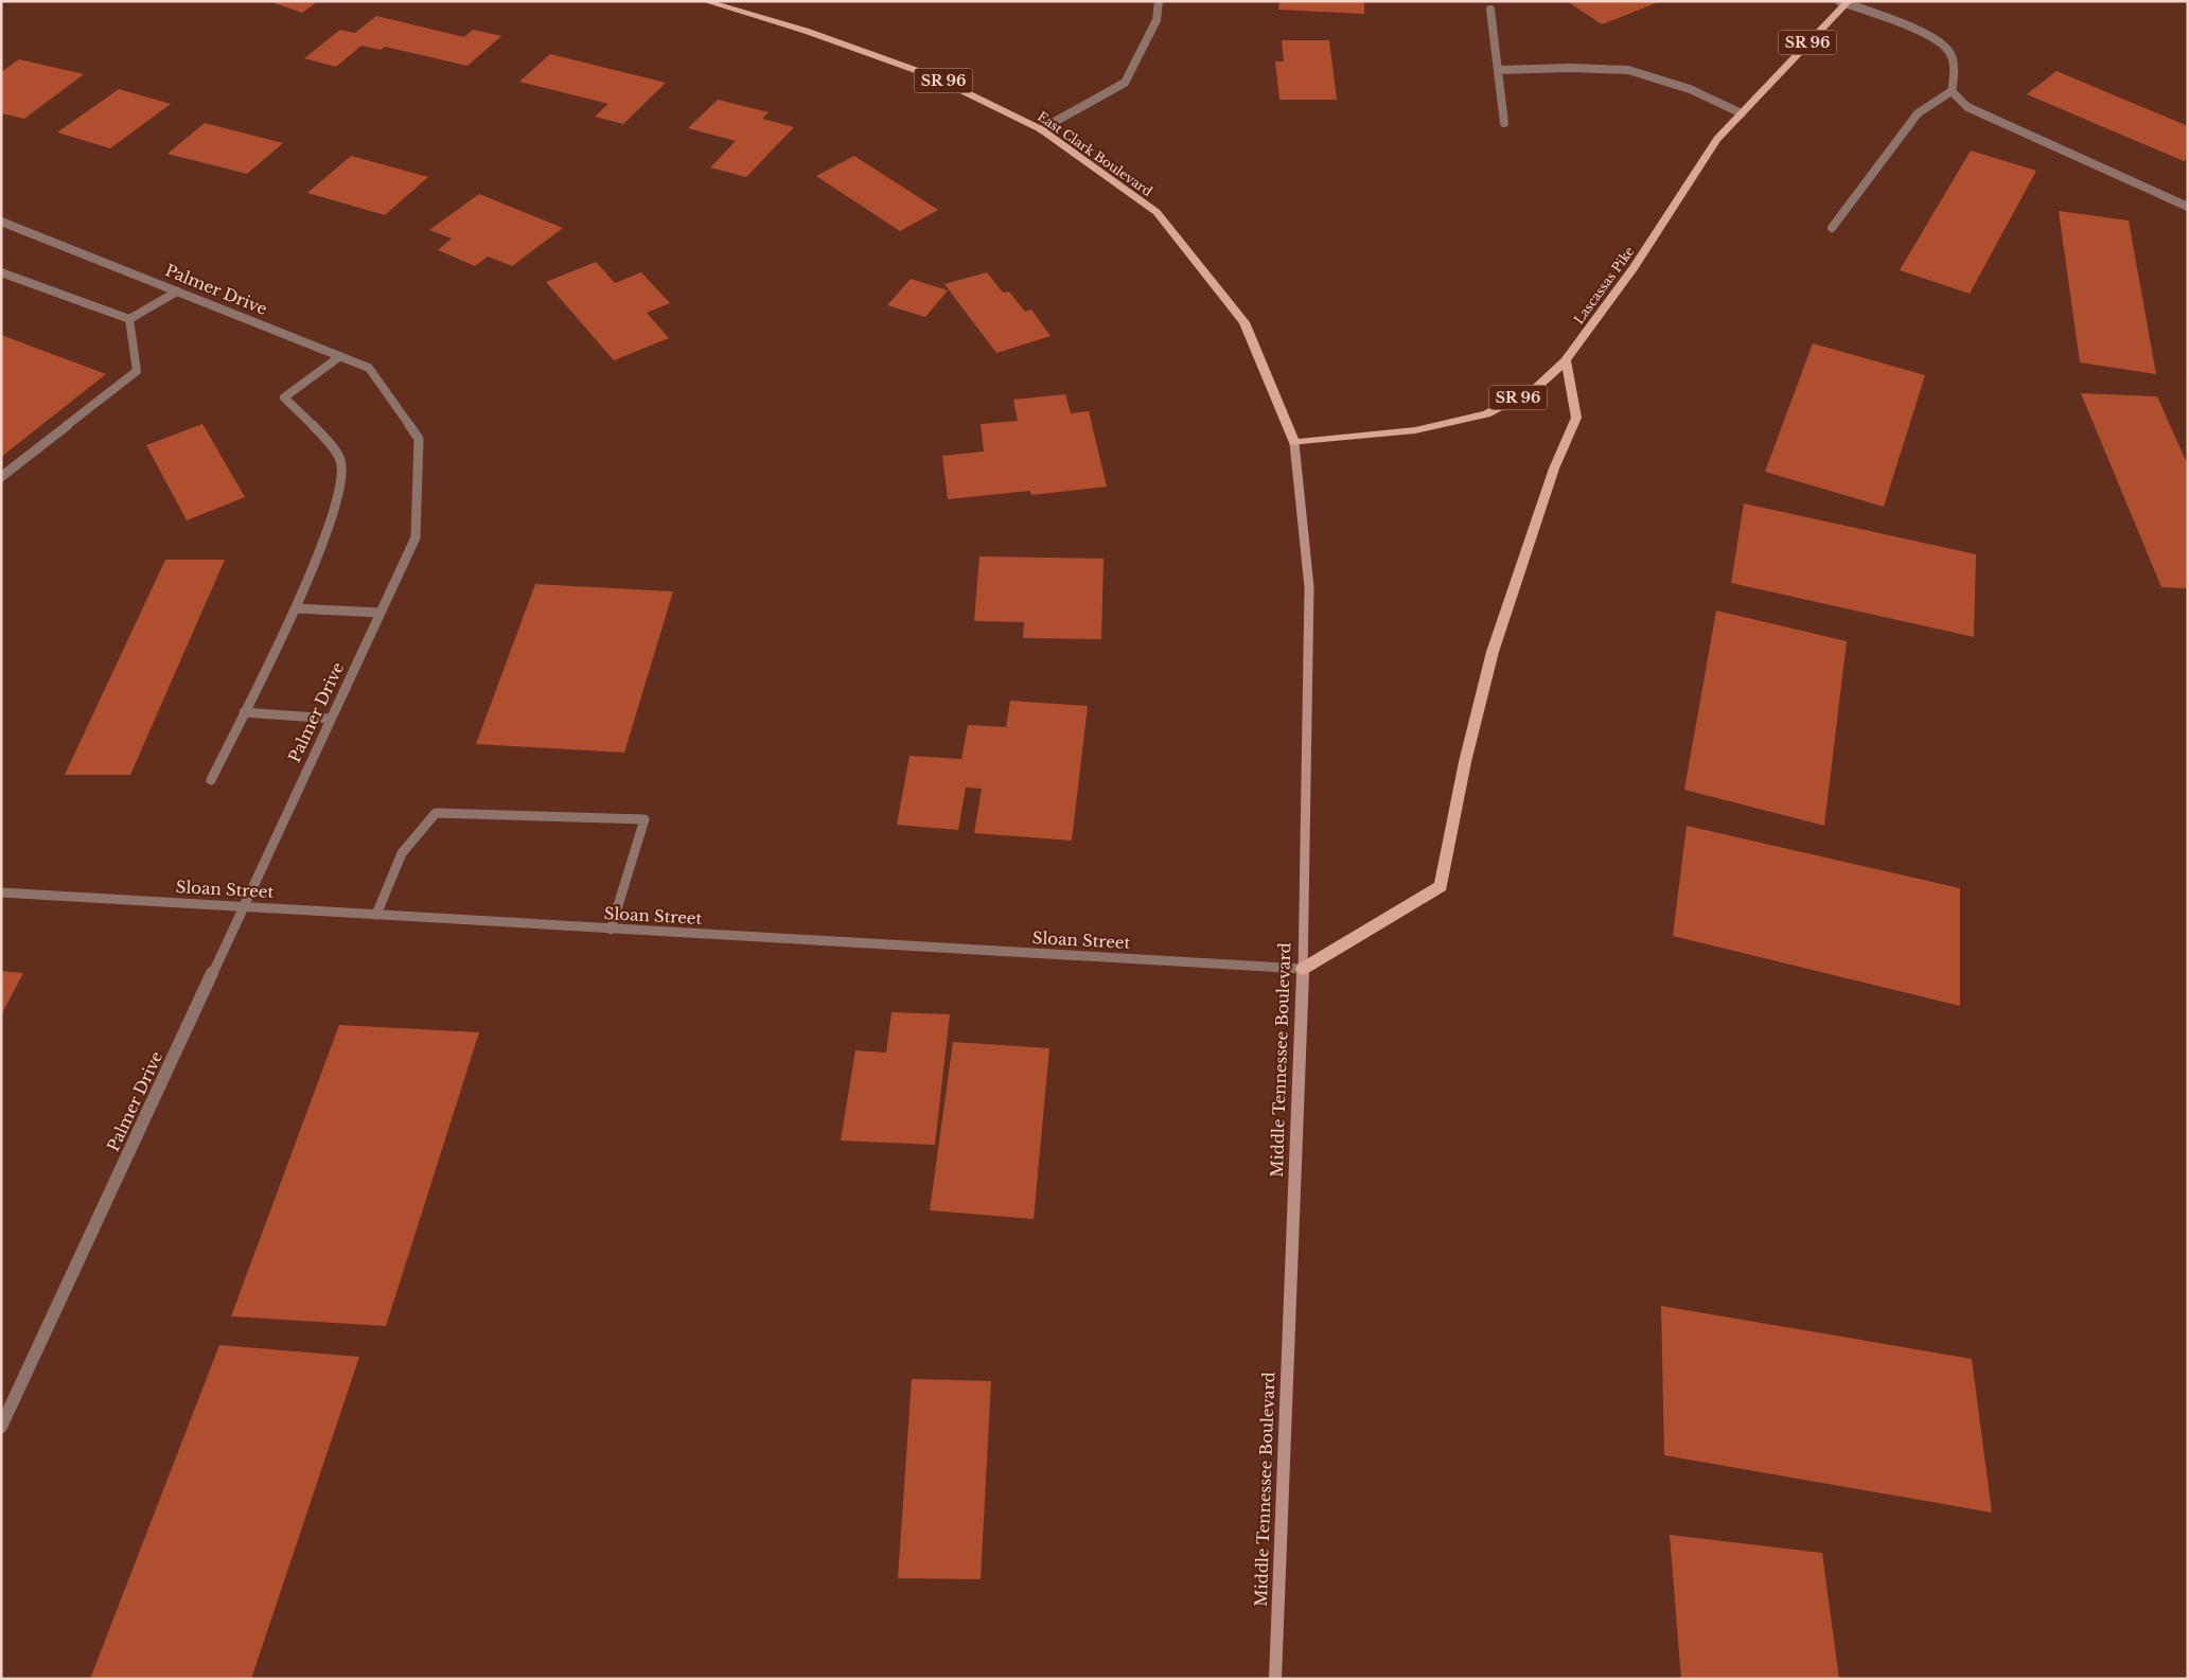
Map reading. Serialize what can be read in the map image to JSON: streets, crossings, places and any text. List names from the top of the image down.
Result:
{
  "streets": {
    "main road": [
      "SR 96",
      "East Clark Boulevard",
      "Lascassas Pike",
      "Middle Tennessee Boulevard"
    ],
    "street": ["Palmer Drive", "Sloan Street"]
  },
  "crossings": [
    ["East Clark Boulevard", "Lascassas Pike"],
    ["East Clark Boulevard", "Middle Tennessee Boulevard"],
    ["Lascassas Pike", "Middle Tennessee Boulevard"],
    ["Palmer Drive", "Sloan Street"],
    ["Sloan Street", "Middle Tennessee Boulevard"]
  ]
}
